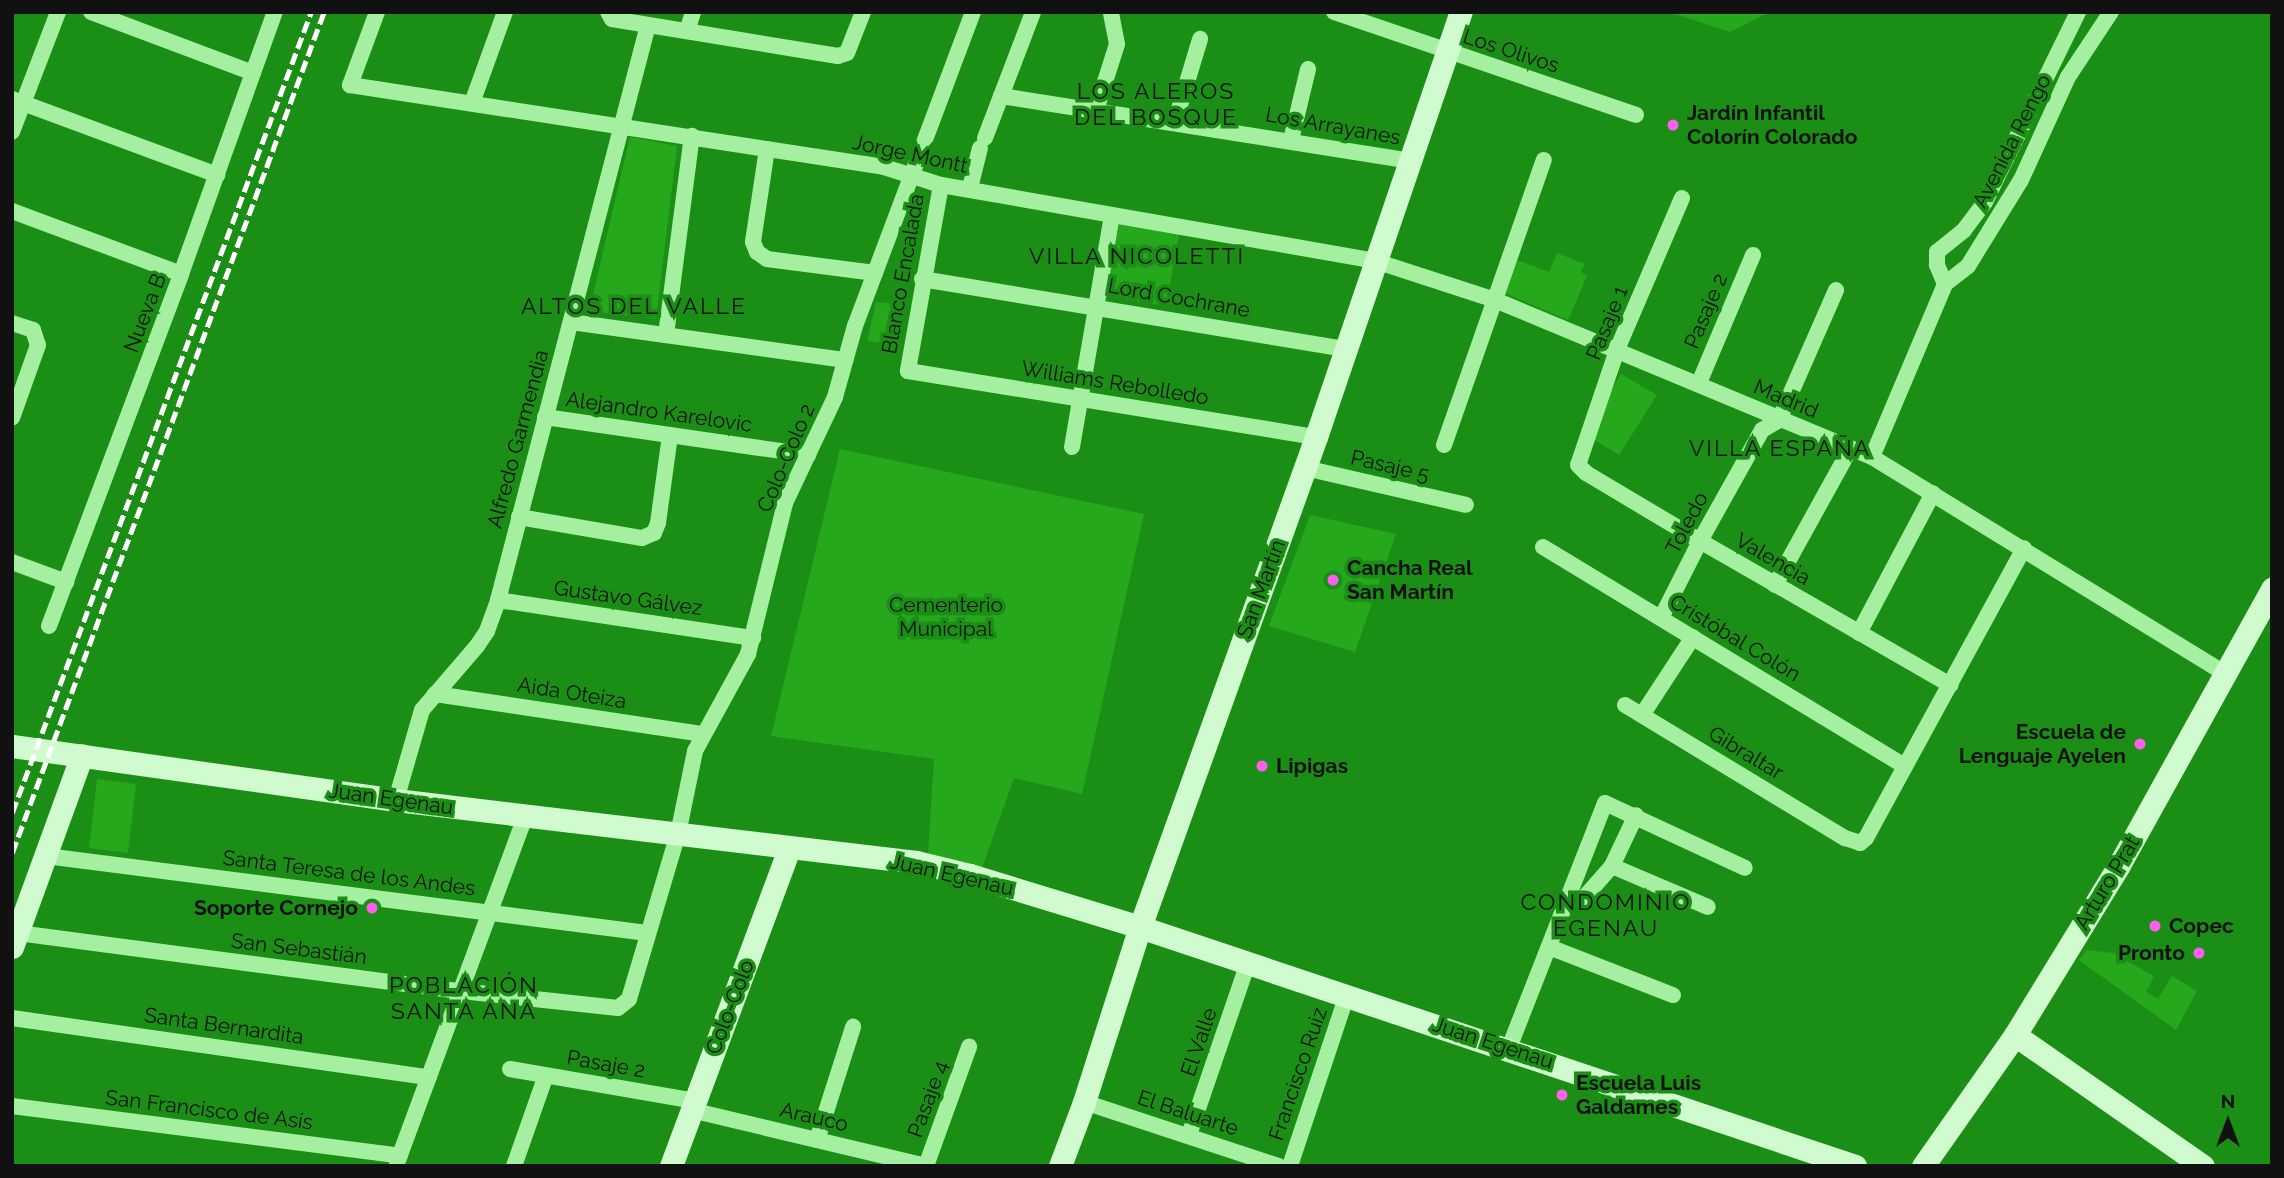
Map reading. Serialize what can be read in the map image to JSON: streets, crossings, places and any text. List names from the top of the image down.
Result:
{
  "streets": {
    "main road": [
      "San Martín",
      "Juan Egenau",
      "Arturo Prat",
      "Colo-Colo"
    ],
    "street": [
      "Los Olivos",
      "Los Arrayanes",
      "Avenida Rengo",
      "Jorge Montt",
      "Blanco Encalada",
      "Lord Cochrane",
      "Pasaje 2",
      "Nueva B",
      "Pasaje 1",
      "Williams Rebolledo",
      "Madrid",
      "Alejandro Karelovic",
      "Alfredo Garmendia",
      "Colo-Colo 2",
      "Pasaje 5",
      "Toledo",
      "Valencia",
      "Gustavo Gálvez",
      "Cristóbal Colón",
      "Aida Oteiza",
      "Gibraltar",
      "Santa Teresa de los Andes",
      "San Sebastián",
      "Santa Bernardita",
      "El Valle",
      "Francisco Ruiz",
      "Pasaje 4",
      "San Francisco de Asís",
      "El Baluarte",
      "Arauco"
    ]
  },
  "crossings": [
    ["Los Olivos", "San Martín"],
    ["Los Arrayanes", "San Martín"],
    ["Avenida Rengo", "Madrid"],
    ["Jorge Montt", "Blanco Encalada"],
    ["Jorge Montt", "Madrid"],
    ["Jorge Montt", "Alfredo Garmendia"],
    ["Jorge Montt", "Colo-Colo 2"],
    ["Jorge Montt", "San Martín"],
    ["Blanco Encalada", "Lord Cochrane"],
    ["Blanco Encalada", "Williams Rebolledo"],
    ["Lord Cochrane", "San Martín"],
    ["Pasaje 2", "Madrid"],
    ["Pasaje 2", "Colo-Colo"],
    ["Pasaje 2", "Arauco"],
    ["Pasaje 1", "Madrid"],
    ["Pasaje 1", "Valencia"],
    ["Williams Rebolledo", "San Martín"],
    ["Madrid", "Toledo"],
    ["Madrid", "San Martín"],
    ["Madrid", "Arturo Prat"],
    ["Alejandro Karelovic", "Alfredo Garmendia"],
    ["Alejandro Karelovic", "Colo-Colo 2"],
    ["Alfredo Garmendia", "Gustavo Gálvez"],
    ["Alfredo Garmendia", "Aida Oteiza"],
    ["Alfredo Garmendia", "Juan Egenau"],
    ["Colo-Colo 2", "Gustavo Gálvez"],
    ["Colo-Colo 2", "Aida Oteiza"],
    ["Colo-Colo 2", "Juan Egenau"],
    ["Colo-Colo 2", "Santa Teresa de los Andes"],
    ["Colo-Colo 2", "San Sebastián"],
    ["Pasaje 5", "San Martín"],
    ["Toledo", "Valencia"],
    ["Toledo", "Cristóbal Colón"],
    ["San Martín", "Juan Egenau"],
    ["San Martín", "El Baluarte"],
    ["Cristóbal Colón", "Gibraltar"],
    ["Juan Egenau", "Colo-Colo"],
    ["Juan Egenau", "El Valle"],
    ["Juan Egenau", "Francisco Ruiz"],
    ["Colo-Colo", "Arauco"],
    ["El Valle", "El Baluarte"],
    ["Pasaje 4", "Arauco"]
  ],
  "districts": [
    "LOS ALEROS DEL BOSQUE",
    "VILLA NICOLETTI",
    "ALTOS DEL VALLE",
    "VILLA ESPAÑA",
    "CONDOMINIO EGENAU",
    "POBLACIÓN SANTA ANA"
  ],
  "parks": ["Cementerio Municipal"],
  "places": [
    "Jardín Infantil Colorín Colorado",
    "Cancha Real San Martín",
    "Escuela de Lenguaje Ayelen",
    "Lipigas",
    "Soporte Cornejo",
    "Copec",
    "Pronto",
    "Escuela Luis Galdames"
  ],
  "north": "top"
}
